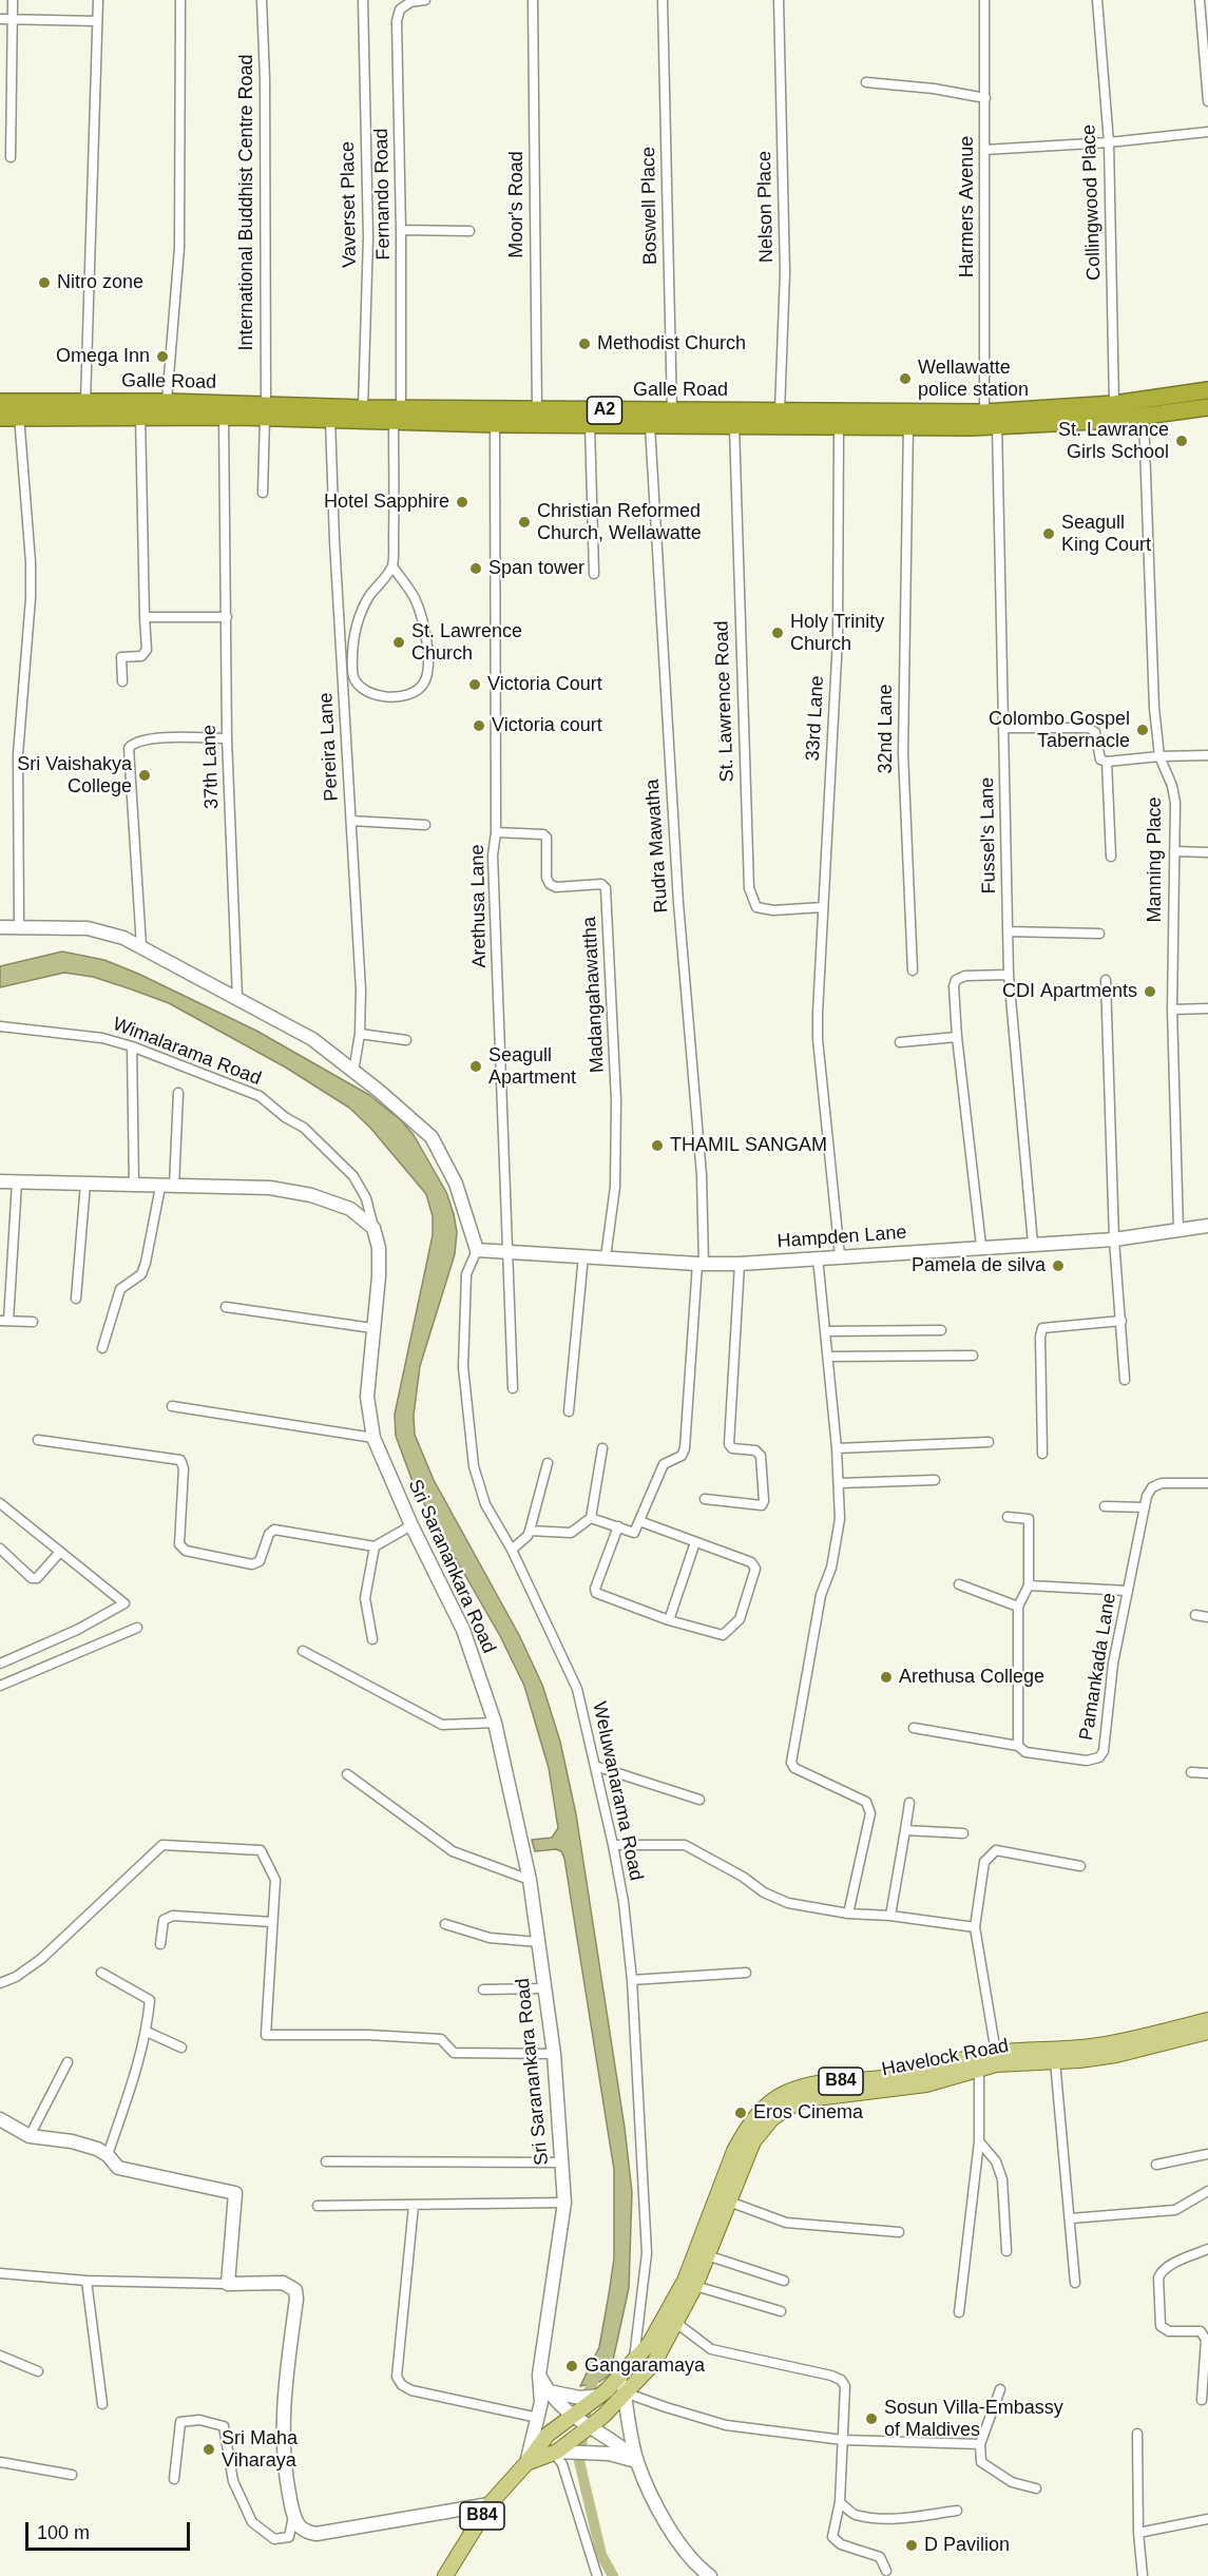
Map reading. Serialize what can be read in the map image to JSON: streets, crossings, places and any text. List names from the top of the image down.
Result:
{
  "streets": {
    "highway": ["Galle Road", "A2"],
    "main road": ["Havelock Road", "B84"],
    "street": [
      "Fernando Road",
      "International Buddhist Centre Road",
      "Collingwood Place",
      "Vaverset Place",
      "Moor's Road",
      "Boswell Place",
      "Nelson Place",
      "Harmers Avenue",
      "St. Lawrence Road",
      "33rd Lane",
      "32nd Lane",
      "Pereira Lane",
      "37th Lane",
      "Fussel's Lane",
      "Rudra Mawatha",
      "Manning Place",
      "Arethusa Lane",
      "Madangahawattha",
      "Wimalarama Road",
      "Hampden Lane",
      "Sri Saranankara Road",
      "Pamankada Lane",
      "Weluwanarama Road"
    ]
  },
  "crossings": [
    ["Fernando Road", "Galle Road"],
    ["International Buddhist Centre Road", "Galle Road"],
    ["Collingwood Place", "Galle Road"],
    ["Vaverset Place", "Galle Road"],
    ["Moor's Road", "Galle Road"],
    ["Boswell Place", "Galle Road"],
    ["Nelson Place", "Galle Road"],
    ["Harmers Avenue", "Galle Road"],
    ["Galle Road", "St. Lawrence Road"],
    ["Galle Road", "33rd Lane"],
    ["Galle Road", "32nd Lane"],
    ["Galle Road", "Pereira Lane"],
    ["Galle Road", "37th Lane"],
    ["Galle Road", "Fussel's Lane"],
    ["Galle Road", "Rudra Mawatha"],
    ["Galle Road", "Manning Place"],
    ["Galle Road", "Arethusa Lane"],
    ["St. Lawrence Road", "33rd Lane"],
    ["33rd Lane", "Hampden Lane"],
    ["Fussel's Lane", "Hampden Lane"],
    ["Rudra Mawatha", "Hampden Lane"],
    ["Manning Place", "Hampden Lane"],
    ["Arethusa Lane", "Madangahawattha"],
    ["Arethusa Lane", "Hampden Lane"],
    ["Madangahawattha", "Hampden Lane"],
    ["Wimalarama Road", "Sri Saranankara Road"],
    ["Hampden Lane", "Weluwanarama Road"],
    ["Sri Saranankara Road", "B84"],
    ["Weluwanarama Road", "Havelock Road"],
    ["Havelock Road", "B84"]
  ],
  "places": [
    "Nitro zone",
    "Methodist Church",
    "Omega Inn",
    "Wellawatte police station",
    "St. Lawrance Girls School",
    "Hotel Sapphire",
    "Christian Reformed Church, Wellawatte",
    "Seagull King Court",
    "Span tower",
    "Holy Trinity Church",
    "St. Lawrence Church",
    "Victoria Court",
    "Victoria court",
    "Colombo Gospel Tabernacle",
    "Sri Vaishakya College",
    "CDI Apartments",
    "Seagull Apartment",
    "THAMIL SANGAM",
    "Pamela de silva",
    "Arethusa College",
    "Eros Cinema",
    "Gangaramaya",
    "Sosun Villa-Embassy of Maldives",
    "Sri Maha Viharaya",
    "D Pavilion"
  ],
  "scale_bar": "100 m"
}
